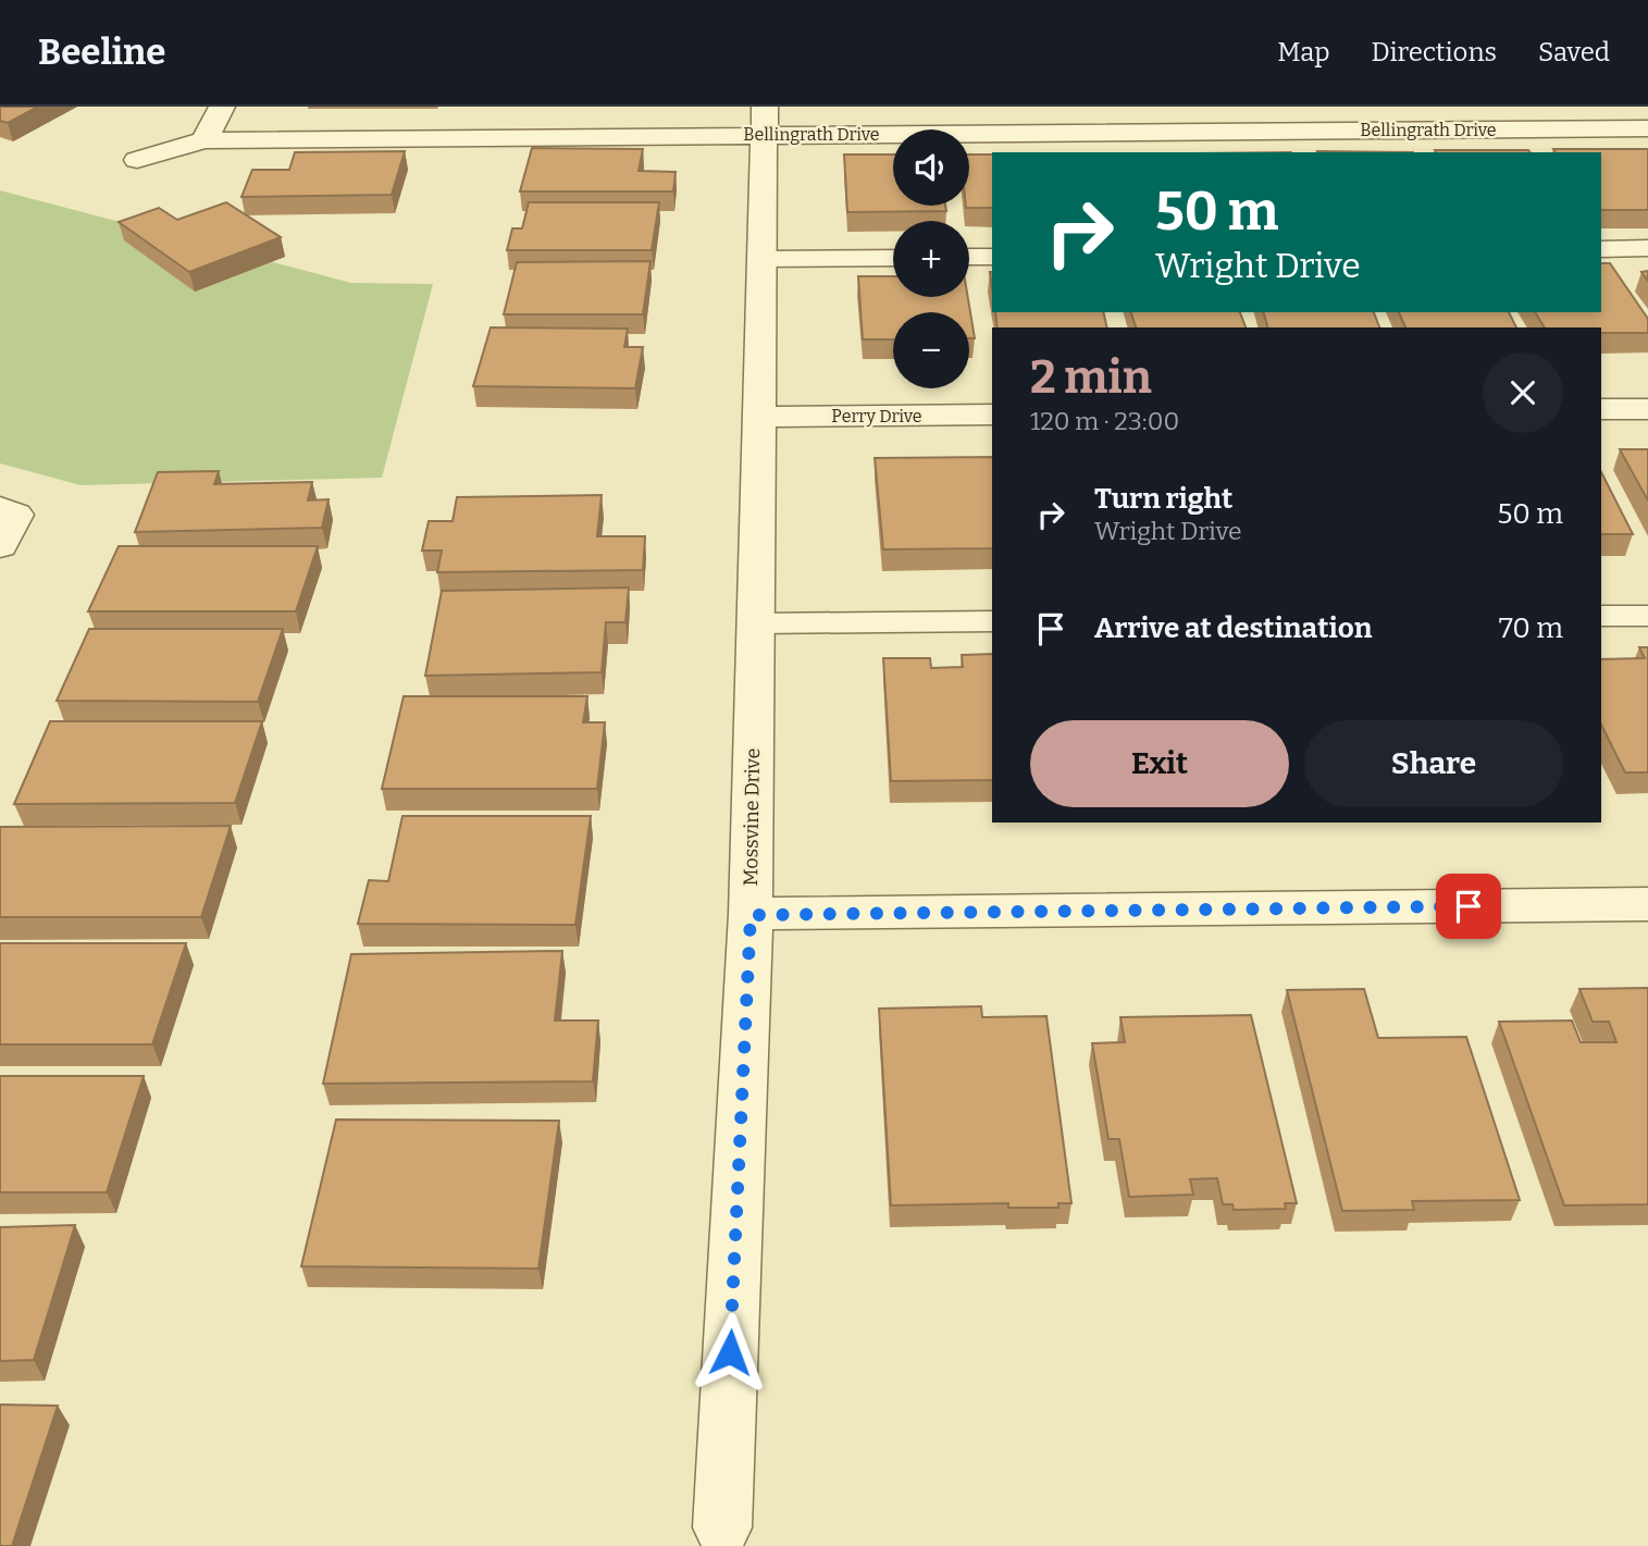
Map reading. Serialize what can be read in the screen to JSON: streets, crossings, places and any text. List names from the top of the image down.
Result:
{
  "streets": {
    "street": ["Bellingrath Drive", "Perry Drive", "Mossvine Drive"]
  },
  "crossings": [
    ["Bellingrath Drive", "Mossvine Drive"],
    ["Perry Drive", "Mossvine Drive"]
  ],
  "page": {
    "header": "Beeline",
    "nav": ["Map", "Directions", "Saved"],
    "map_buttons": ["+", "−"],
    "turn": ["50 m", "Wright Drive"],
    "heading": ["2 min", "120 m · 23:00"],
    "list": [
      {
        "name": "Turn right",
        "note": "Wright Drive",
        "value": "50 m"
      },
      {
        "name": "Arrive at destination",
        "value": "70 m"
      }
    ],
    "buttons": ["Exit", "Share"]
  }
}
